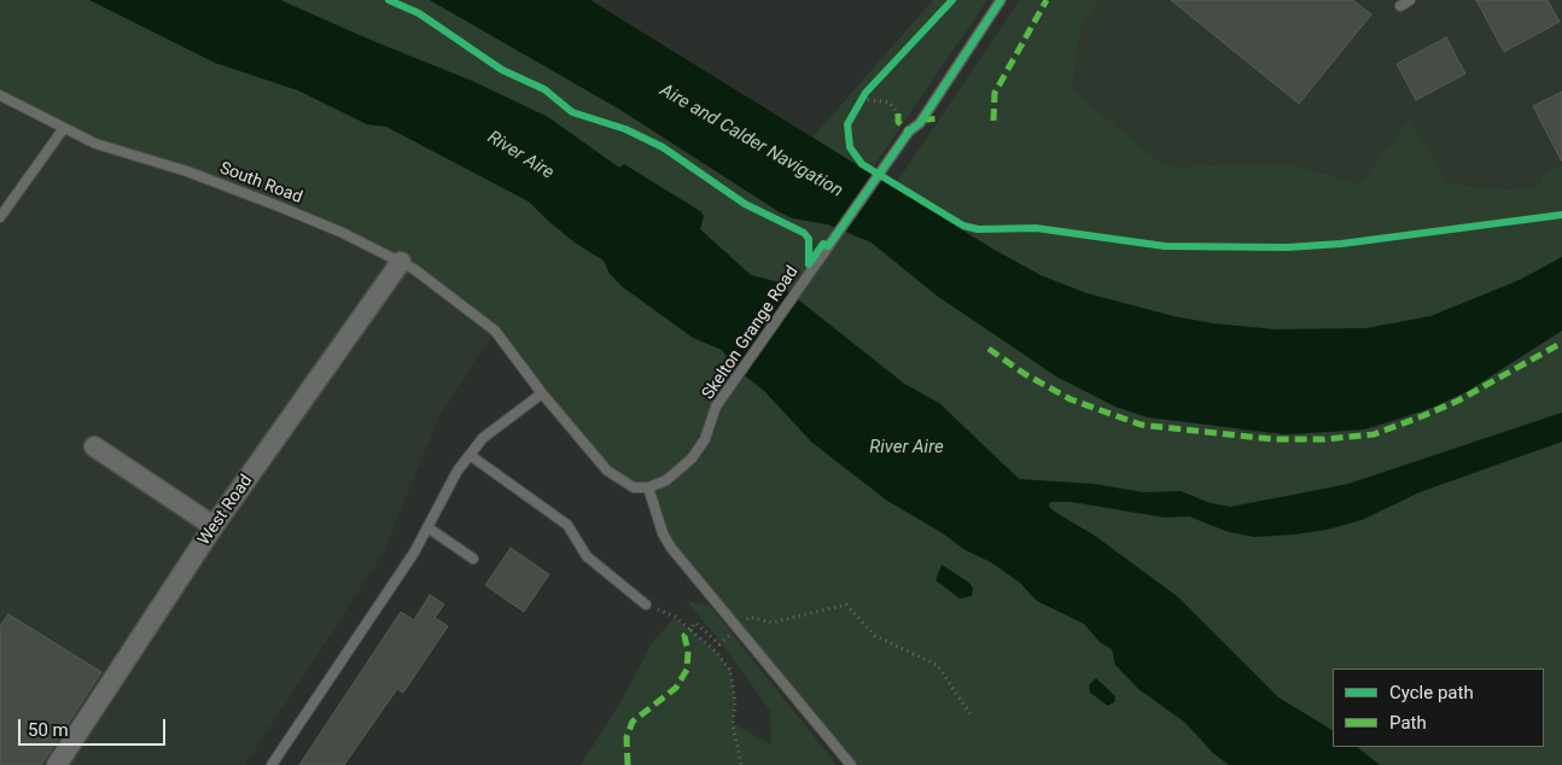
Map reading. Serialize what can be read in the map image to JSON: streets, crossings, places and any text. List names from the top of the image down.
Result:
{
  "streets": {
    "street": ["West Road"],
    "lane": ["South Road", "Skelton Grange Road"]
  },
  "crossings": [
    ["South Road", "West Road"]
  ],
  "water": ["Aire and Calder Navigation", "River Aire"],
  "legend": ["Cycle path", "Path"],
  "scale_bar": "50 m"
}
